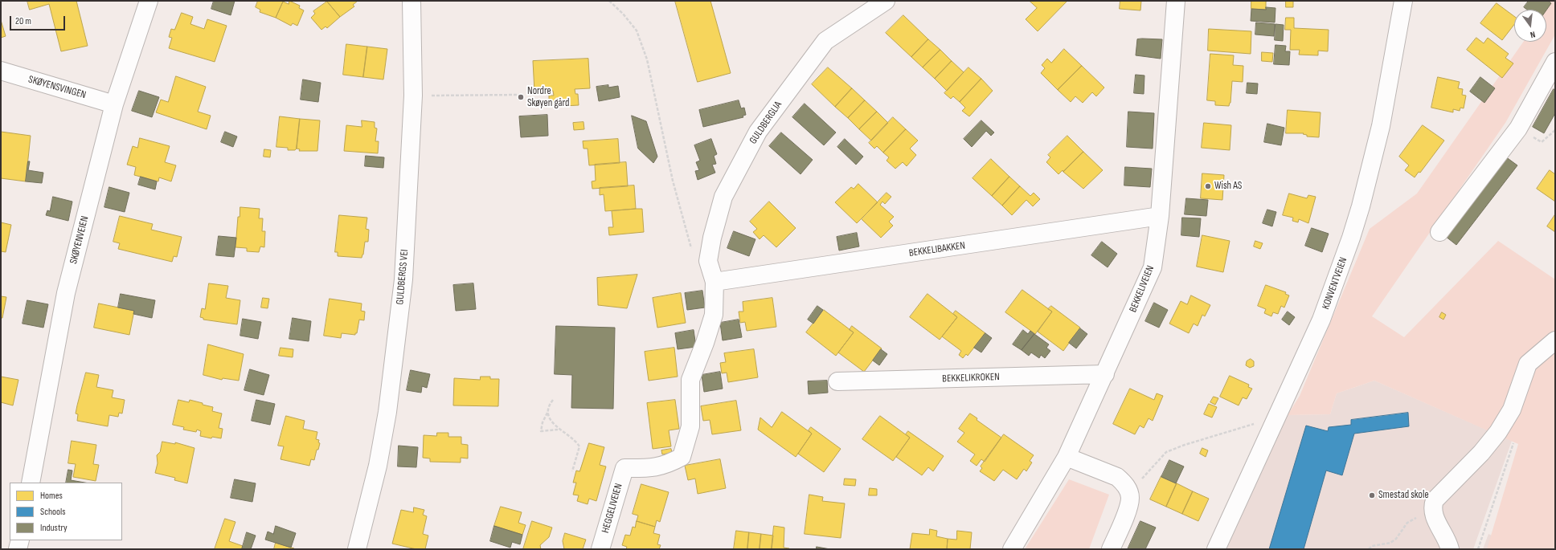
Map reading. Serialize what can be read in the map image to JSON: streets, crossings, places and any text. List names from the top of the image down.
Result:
{
  "streets": {
    "street": [
      "SKØYENSVINGEN",
      "GULDBERGLIA",
      "SKØYENVEIEN",
      "BEKKELIBAKKEN",
      "GULDBERGS VEI",
      "KONVENTVEIEN",
      "BEKKELIVEIEN",
      "BEKKELIKROKEN",
      "HEGGELIVEIEN"
    ]
  },
  "crossings": [
    ["SKØYENSVINGEN", "SKØYENVEIEN"],
    ["GULDBERGLIA", "BEKKELIBAKKEN"],
    ["GULDBERGLIA", "HEGGELIVEIEN"],
    ["BEKKELIBAKKEN", "BEKKELIVEIEN"],
    ["BEKKELIVEIEN", "BEKKELIKROKEN"]
  ],
  "places": ["Nordre Skøyen gård", "Wish AS", "Smestad skole"],
  "legend": ["Homes", "Schools", "Industry"],
  "scale_bar": "20 m",
  "north": "bottom"
}
